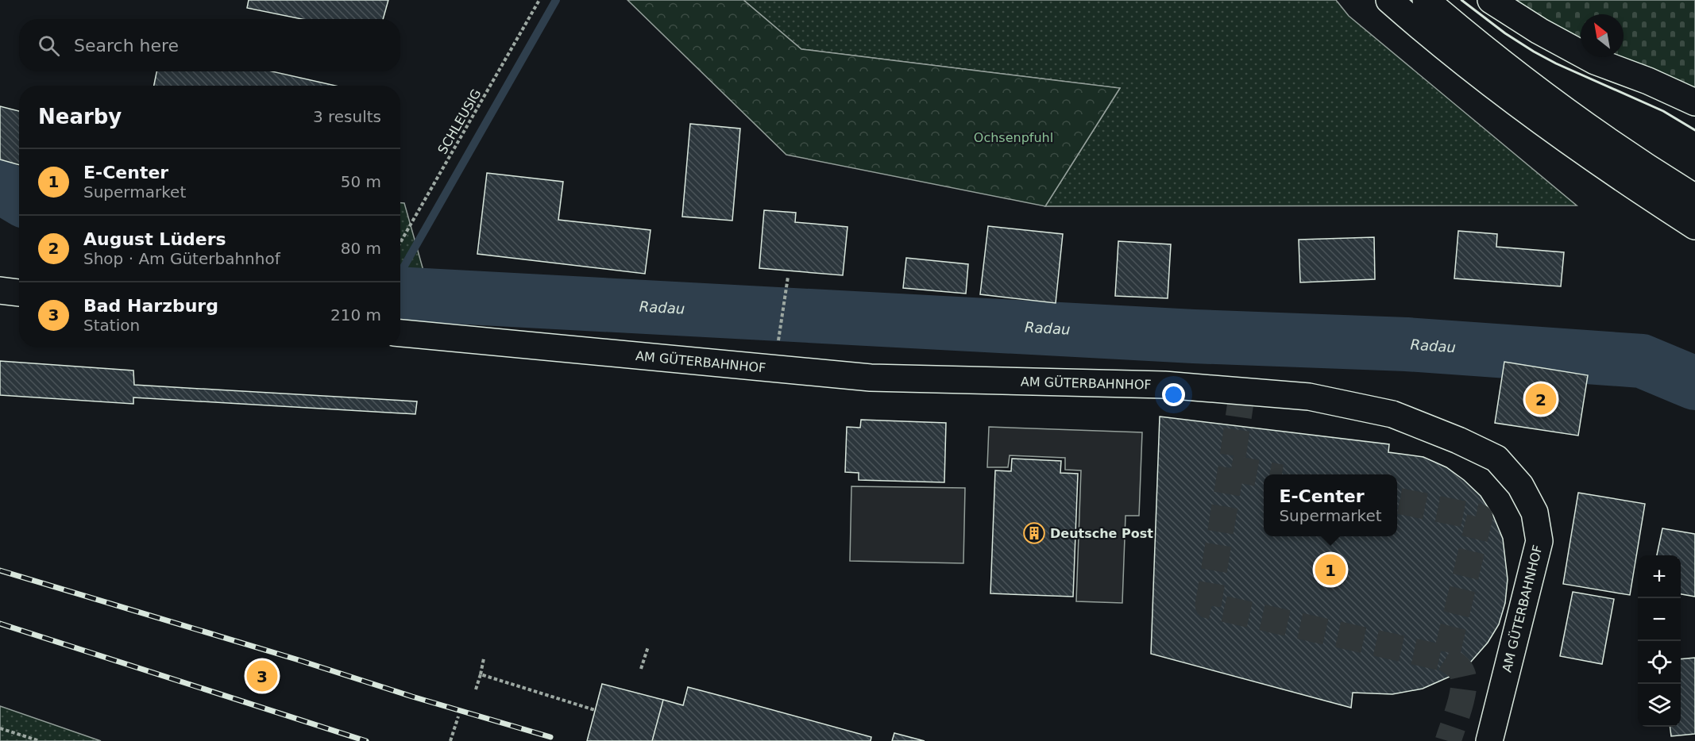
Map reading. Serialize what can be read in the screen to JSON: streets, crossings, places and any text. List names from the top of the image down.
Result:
{
  "streets": {
    "main road": ["AM GÜTERBAHNHOF"],
    "path": ["SCHLEUSIG"]
  },
  "water": ["Radau"],
  "parks": ["Ochsenpfuhl"],
  "places": {
    "building": ["Deutsche Post"]
  },
  "north": "top left",
  "page": {
    "search": "Search here",
    "heading": ["Nearby", "3 results"],
    "list": [
      {
        "mark": "1",
        "name": "E-Center",
        "note": "Supermarket",
        "value": "50 m"
      },
      {
        "mark": "2",
        "name": "August Lüders",
        "note": "Shop · Am Güterbahnhof",
        "value": "80 m"
      },
      {
        "mark": "3",
        "name": "Bad Harzburg",
        "note": "Station",
        "value": "210 m"
      }
    ],
    "pins": ["2", "1", "3"],
    "popup": ["E-Center", "Supermarket"],
    "map_buttons": ["+", "−"]
  }
}
